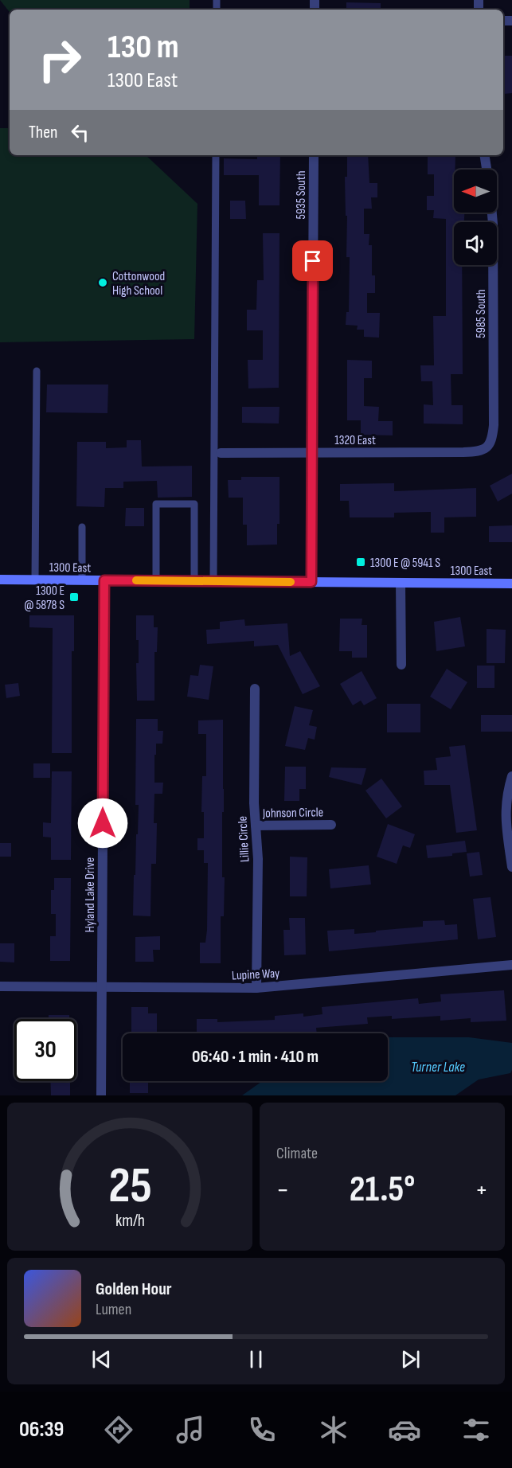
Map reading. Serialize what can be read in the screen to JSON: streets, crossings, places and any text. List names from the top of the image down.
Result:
{
  "streets": {
    "main road": ["1300 East"],
    "street": [
      "5935 South",
      "5985 South",
      "1320 East",
      "Johnson Circle",
      "Lillie Circle",
      "Hyland Lake Drive",
      "Lupine Way"
    ]
  },
  "crossings": [
    ["5935 South", "1320 East"],
    ["5935 South", "1300 East"],
    ["5985 South", "1320 East"],
    ["1300 East", "Hyland Lake Drive"],
    ["Johnson Circle", "Lillie Circle"],
    ["Lillie Circle", "Lupine Way"],
    ["Hyland Lake Drive", "Lupine Way"]
  ],
  "water": ["Turner Lake"],
  "places": {
    "other": ["Cottonwood High School"],
    "transit": ["1300 E @ 5941 S", "1300 E @ 5878 S"]
  },
  "north": "left",
  "page": {
    "turn": ["130 m", "1300 East"],
    "then": "Then",
    "limit": "30",
    "trip": "06:40 · 1 min · 410 m",
    "tile": "Climate",
    "heat": ["−", "21.5°", "+"],
    "song": ["Golden Hour", "Lumen"],
    "tabs": "06:39",
    "gauge": ["25", "km/h"]
  }
}
